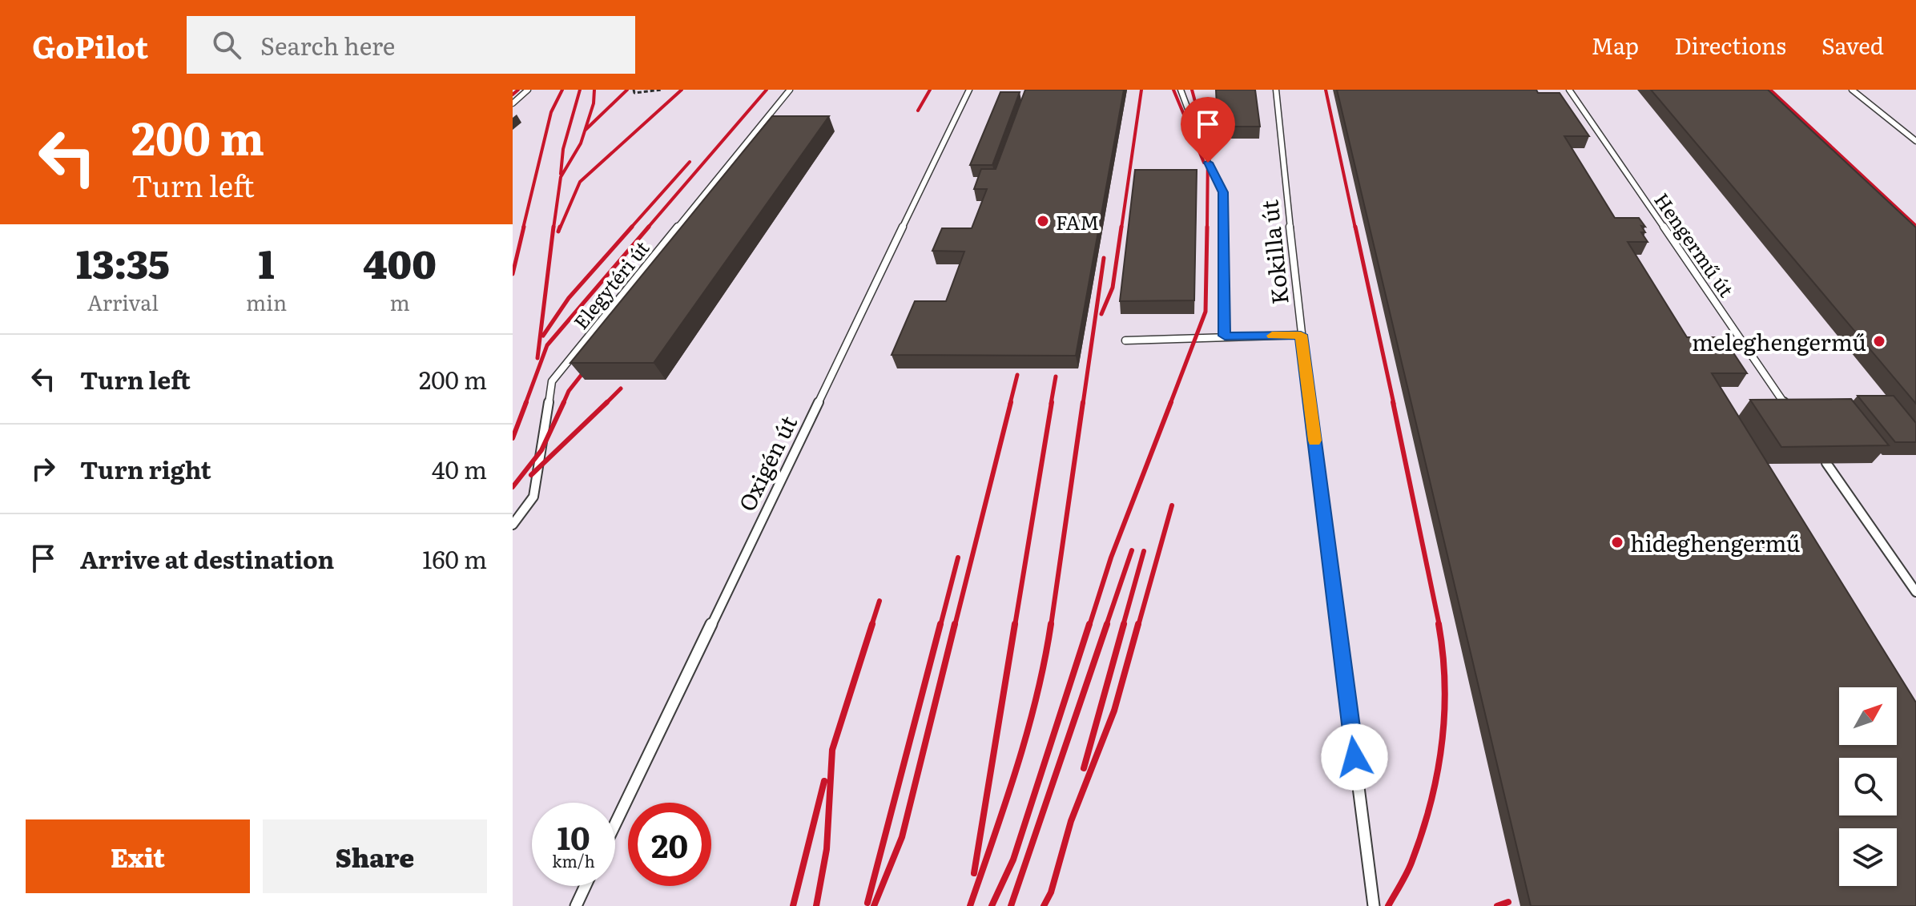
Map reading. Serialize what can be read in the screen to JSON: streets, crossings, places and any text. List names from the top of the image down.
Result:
{
  "streets": {
    "lane": [
      "Hengermű út",
      "Kokilla út",
      "Elegytéri út",
      "Oxigén út"
    ]
  },
  "places": ["FAM", "meleghengermű", "hideghengermű"],
  "north": "top right",
  "page": {
    "header": "GoPilot",
    "search": "Search here",
    "nav": ["Map", "Directions", "Saved"],
    "turn": ["200 m", "Turn left"],
    "eta": [
      "13:35",
      "Arrival",
      "1",
      "min",
      "400",
      "m"
    ],
    "list": [
      {
        "name": "Turn left",
        "value": "200 m"
      },
      {
        "name": "Turn right",
        "value": "40 m"
      },
      {
        "name": "Arrive at destination",
        "value": "160 m"
      }
    ],
    "speed": "10 km/h",
    "limit": "20",
    "buttons": ["Exit", "Share"]
  }
}
